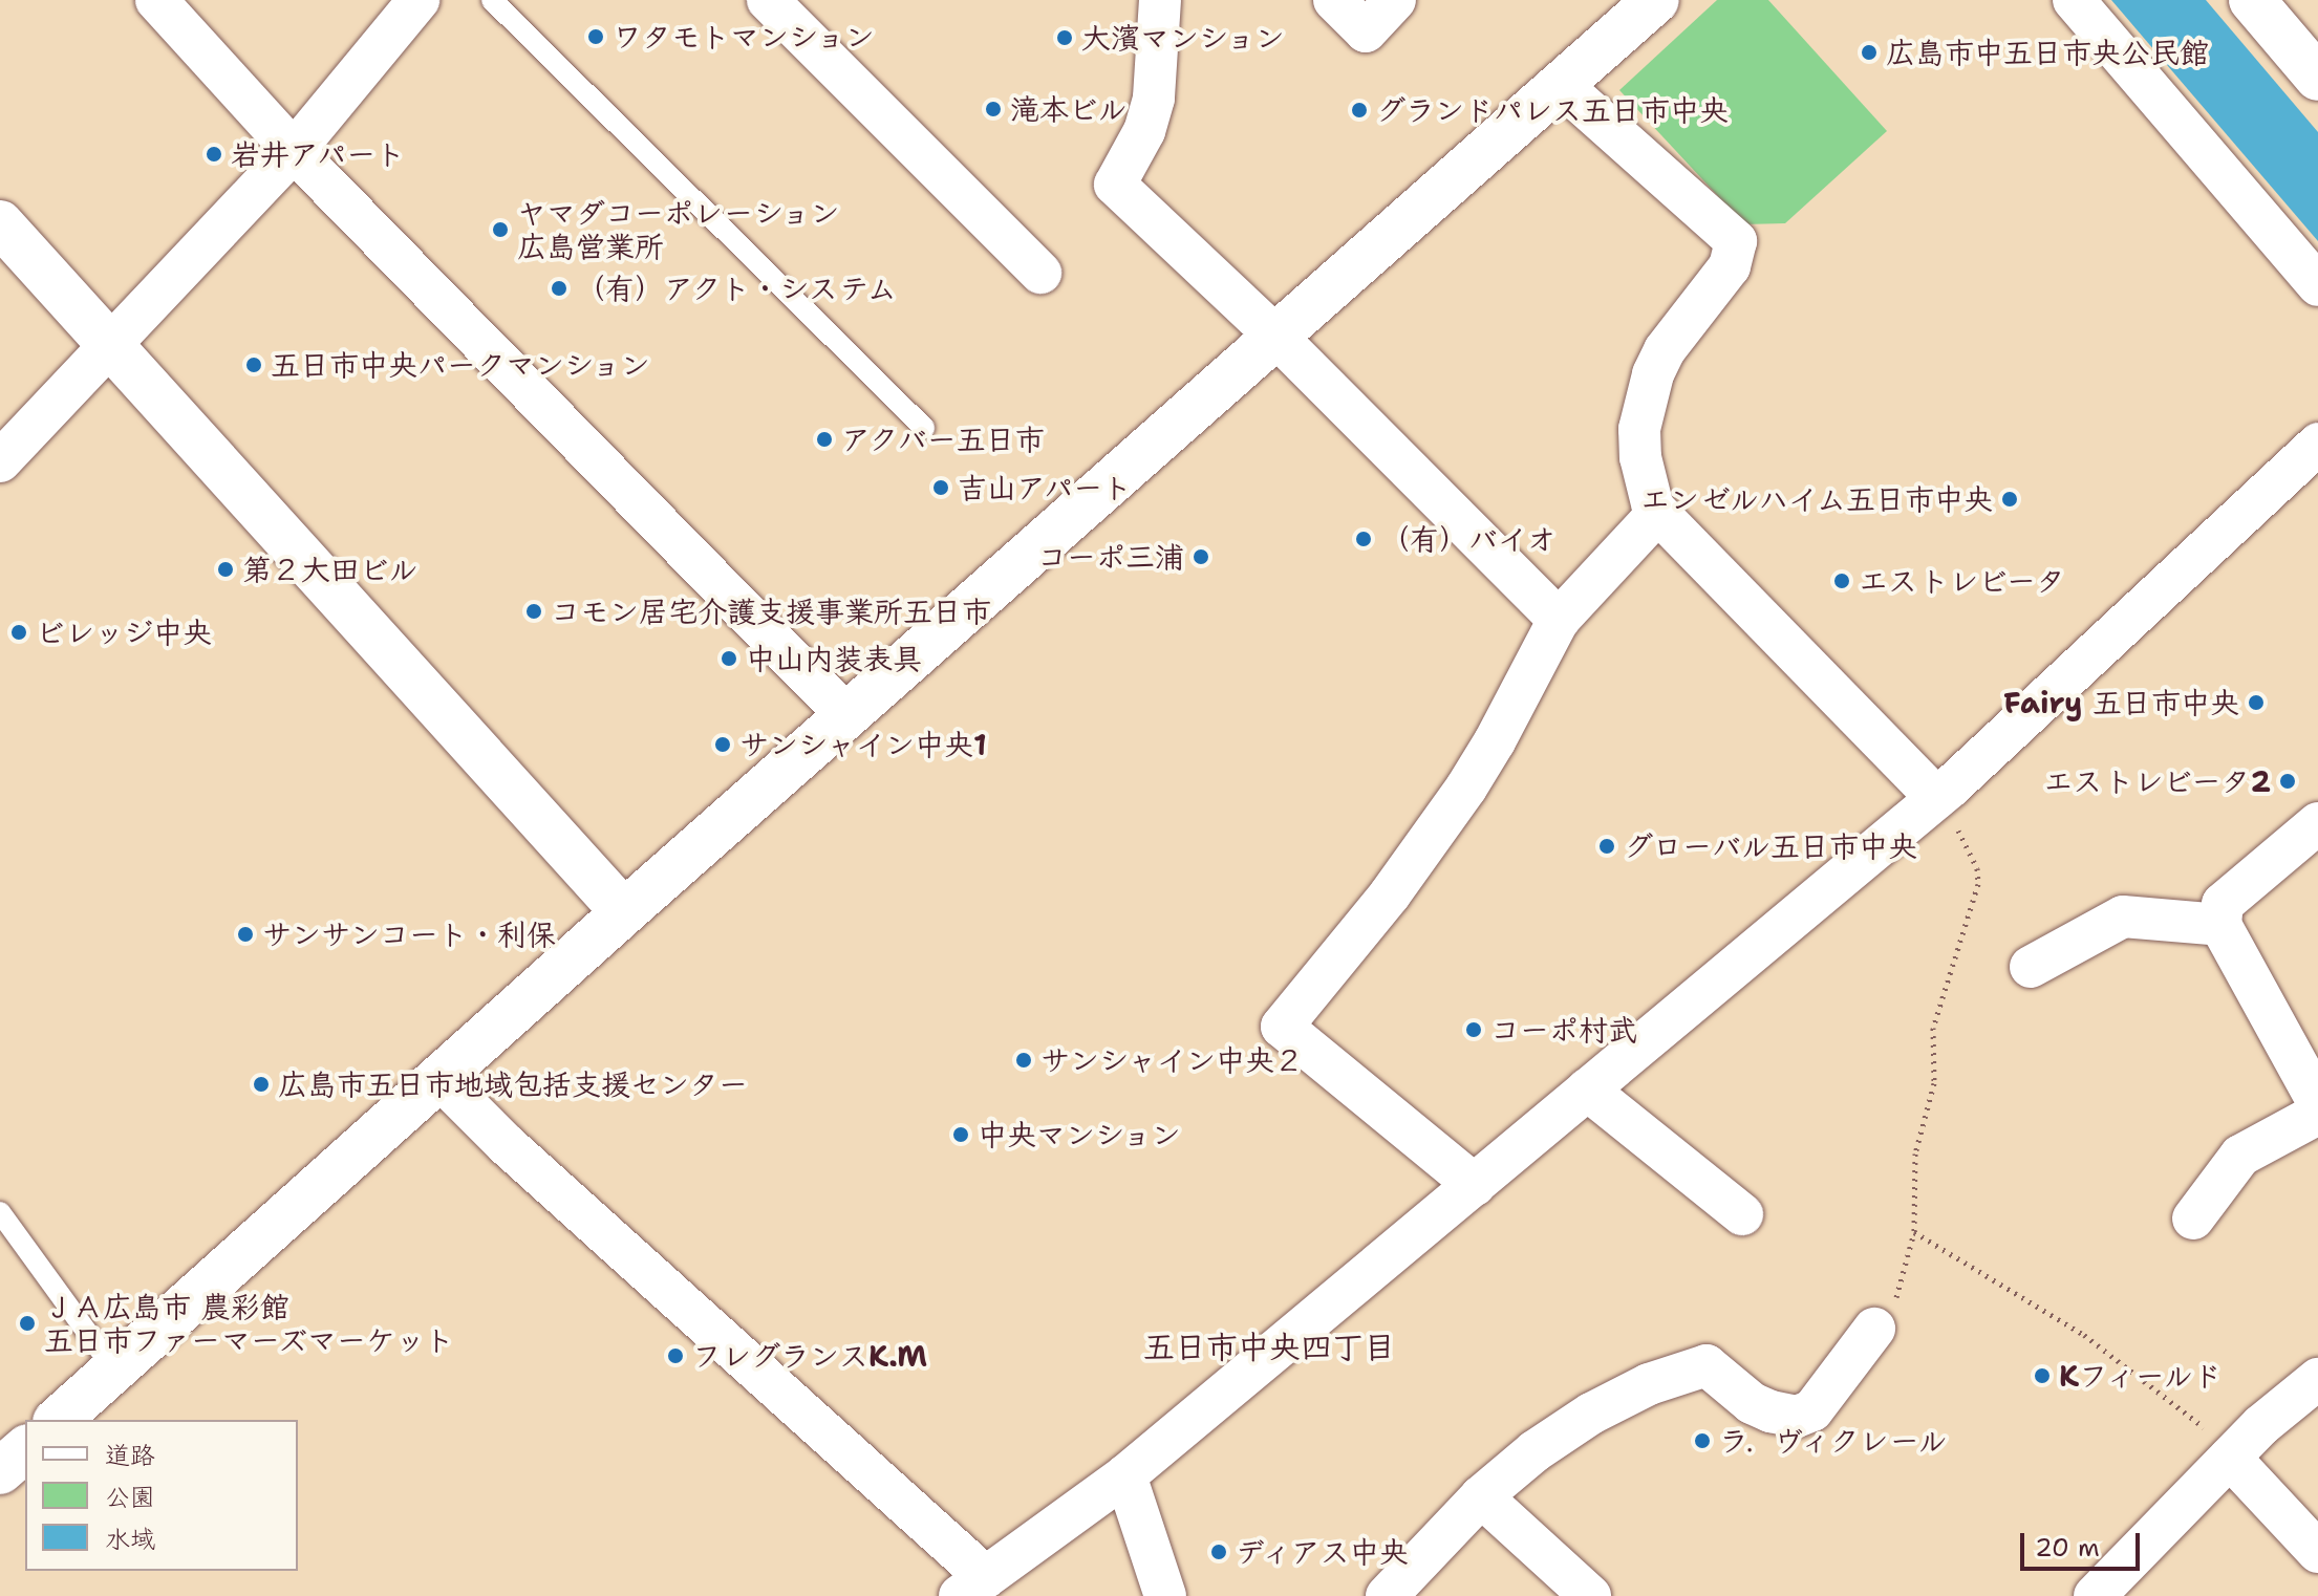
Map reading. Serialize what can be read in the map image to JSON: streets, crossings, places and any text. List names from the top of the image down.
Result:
{
  "districts": ["五日市中央四丁目"],
  "places": [
    "ワタモトマンション",
    "大濱マンション",
    "広島市中五日市央公民館",
    "滝本ビル",
    "グランドパレス五日市中央",
    "岩井アパート",
    "ヤマダコーポレーション 広島営業所",
    "（有）アクト・システム",
    "五日市中央パークマンション",
    "アクバー五日市",
    "吉山アパート",
    "エンゼルハイム五日市中央",
    "（有）バイオ",
    "コーポ三浦",
    "第２大田ビル",
    "エストレビータ",
    "コモン居宅介護支援事業所五日市",
    "ビレッジ中央",
    "中山内装表具",
    "Fairy 五日市中央",
    "サンシャイン中央1",
    "エストレビータ2",
    "グローバル五日市中央",
    "サンサンコート・利保",
    "コーポ村武",
    "サンシャイン中央２",
    "広島市五日市地域包括支援センター",
    "中央マンション",
    "ＪＡ広島市 農彩館 五日市ファーマーズマーケット",
    "フレグランスK.M",
    "Kフィールド",
    "ラ．ヴィクレール",
    "ディアス中央"
  ],
  "legend": ["道路", "公園", "水域"],
  "scale_bar": "20 m"
}
